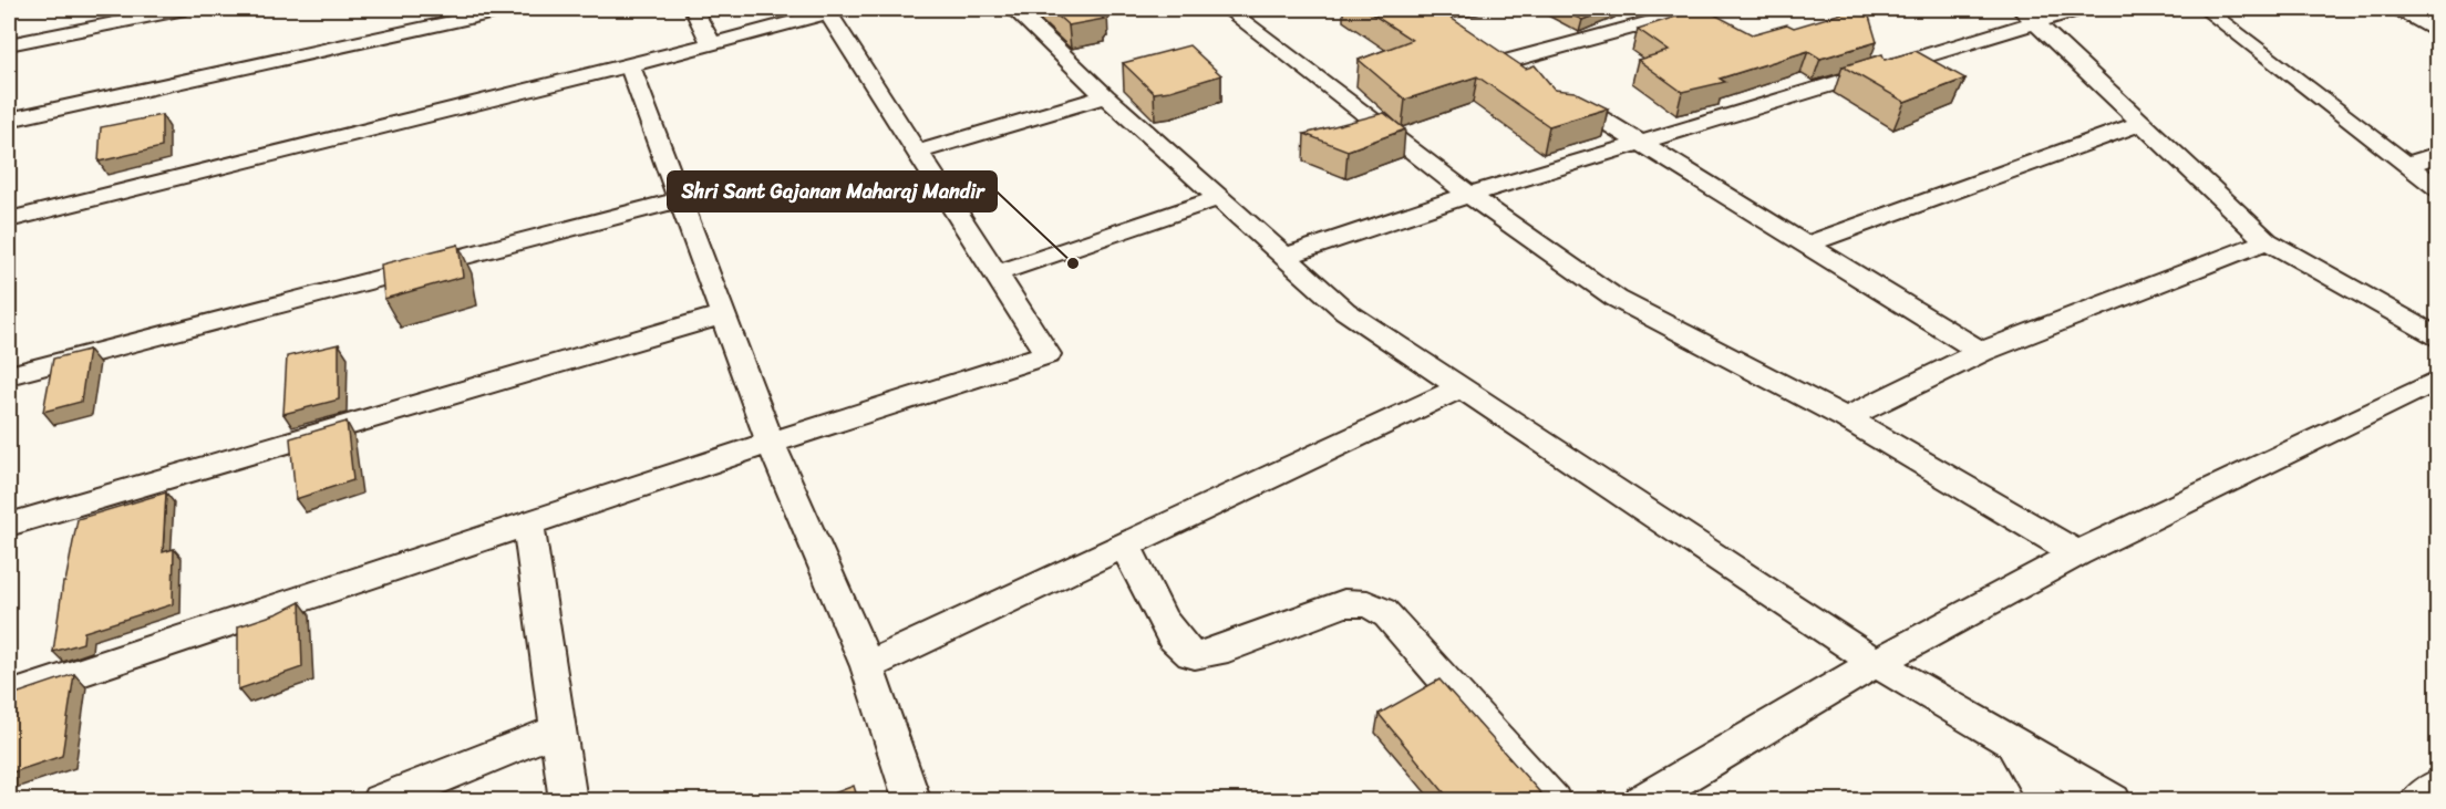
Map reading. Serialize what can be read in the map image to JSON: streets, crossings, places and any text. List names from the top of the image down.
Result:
{
  "places": ["Shri Sant Gajanan Maharaj Mandir"]
}
